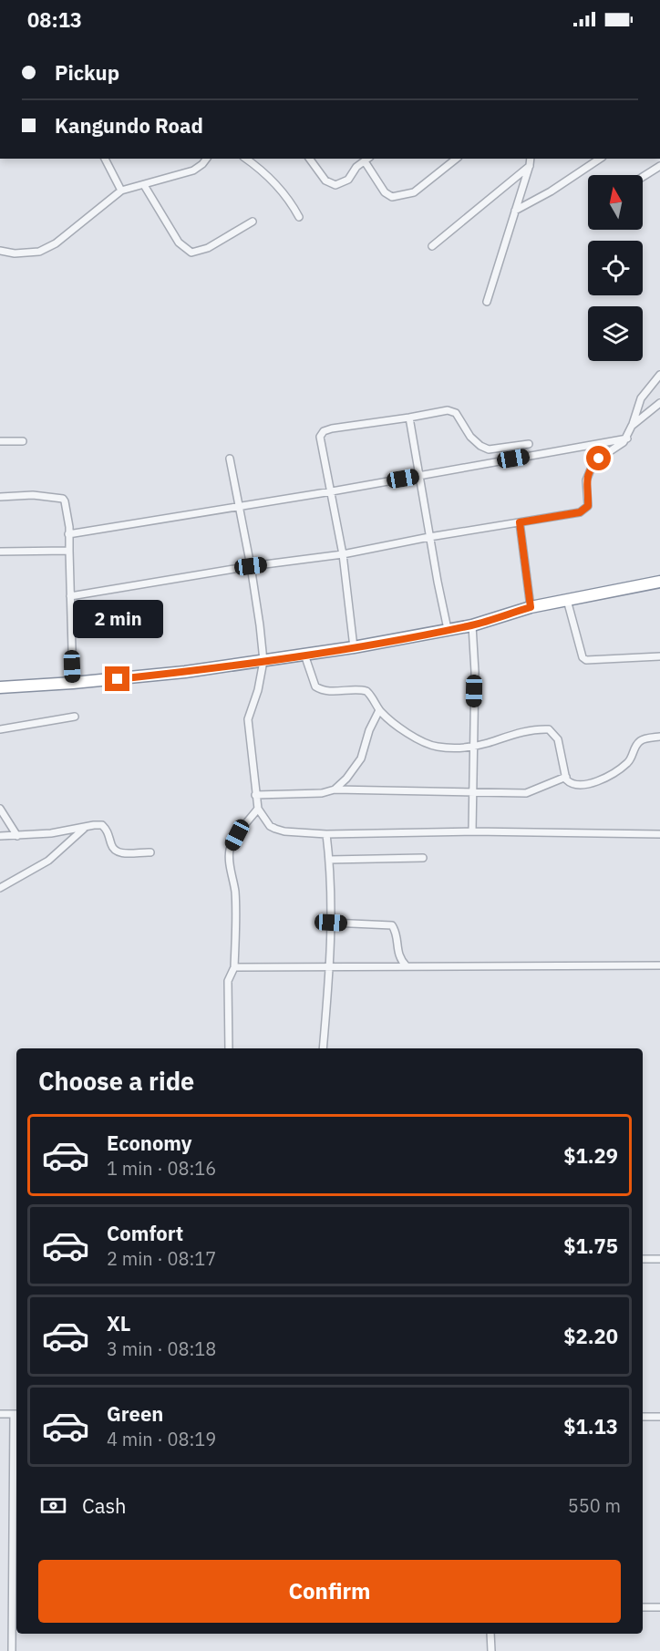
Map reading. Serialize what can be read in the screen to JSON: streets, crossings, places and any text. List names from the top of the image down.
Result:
{
  "north": "top",
  "page": {
    "status": "08:13",
    "banner": ["Pickup", "Kangundo Road"],
    "bubble": "2 min",
    "heading": "Choose a ride",
    "list": [
      {
        "name": "Economy",
        "note": "1 min · 08:16",
        "value": "$1.29"
      },
      {
        "name": "Comfort",
        "note": "2 min · 08:17",
        "value": "$1.75"
      },
      {
        "name": "XL",
        "note": "3 min · 08:18",
        "value": "$2.20"
      },
      {
        "name": "Green",
        "note": "4 min · 08:19",
        "value": "$1.13"
      }
    ],
    "pay": ["Cash", "550 m"],
    "buttons": "Confirm"
  }
}
